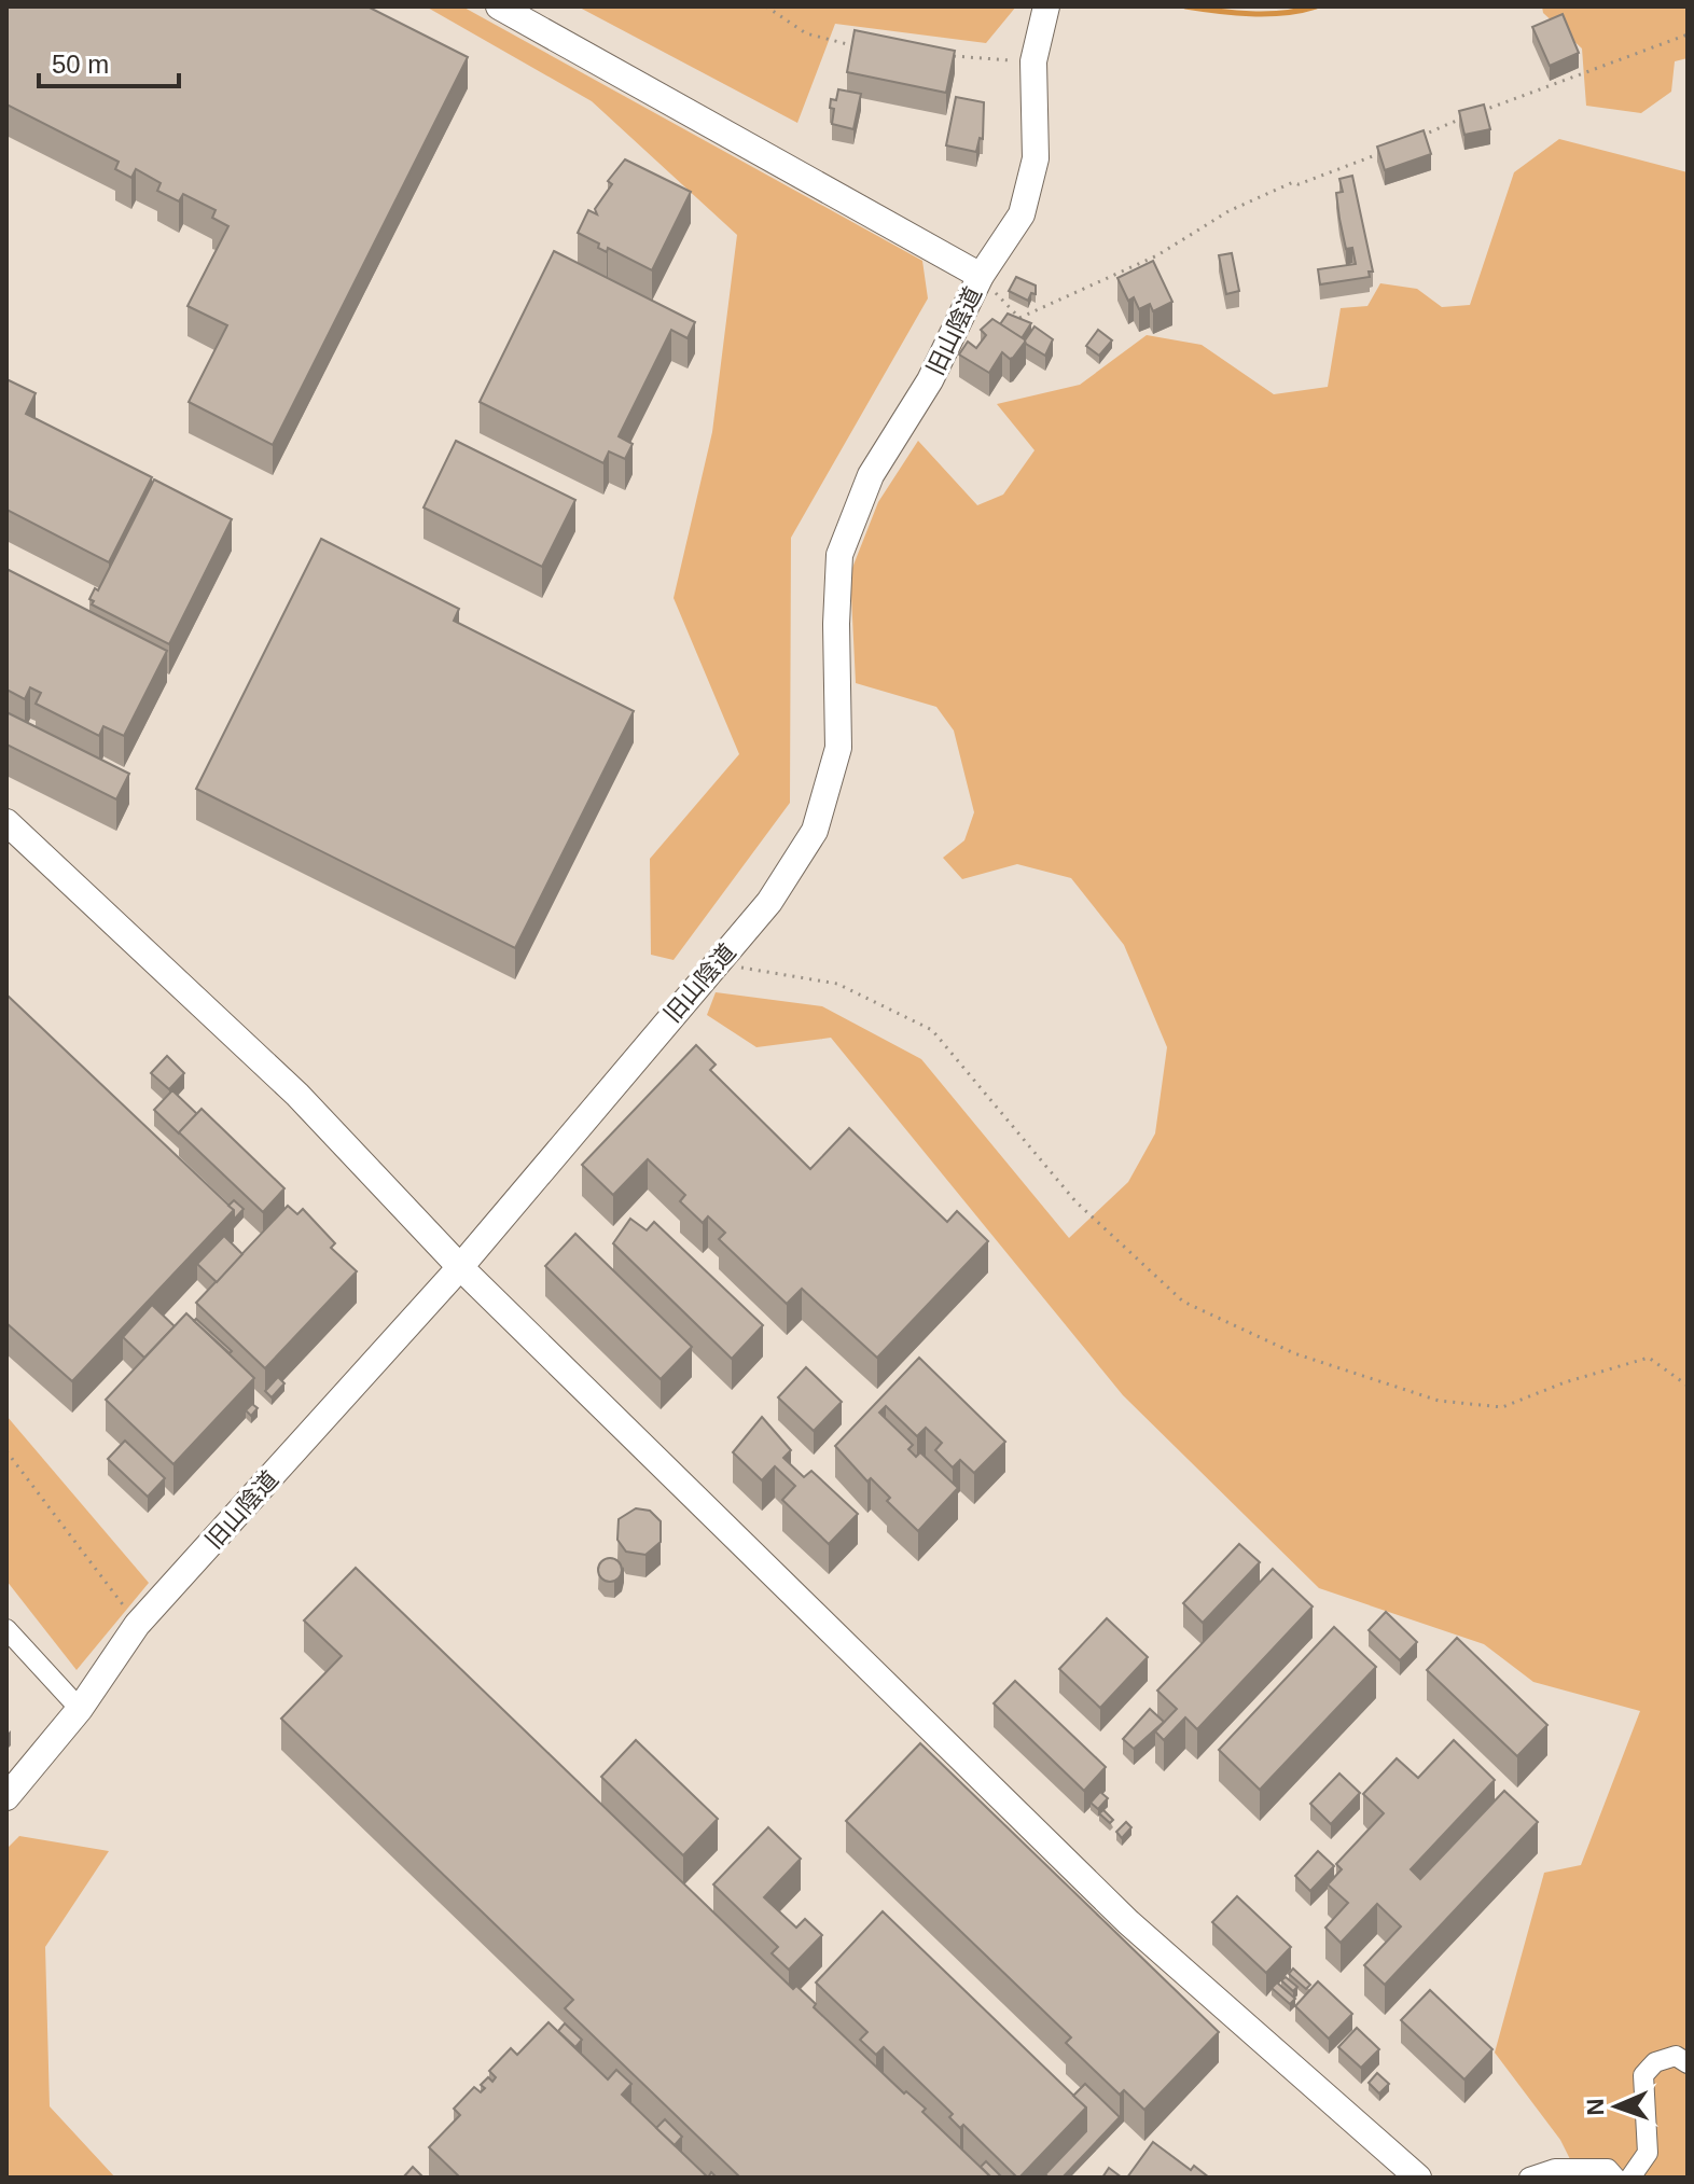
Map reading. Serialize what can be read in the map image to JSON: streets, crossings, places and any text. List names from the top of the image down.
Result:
{
  "streets": {
    "street": ["旧山陰道"]
  },
  "scale_bar": "50 m",
  "north": "left"
}
